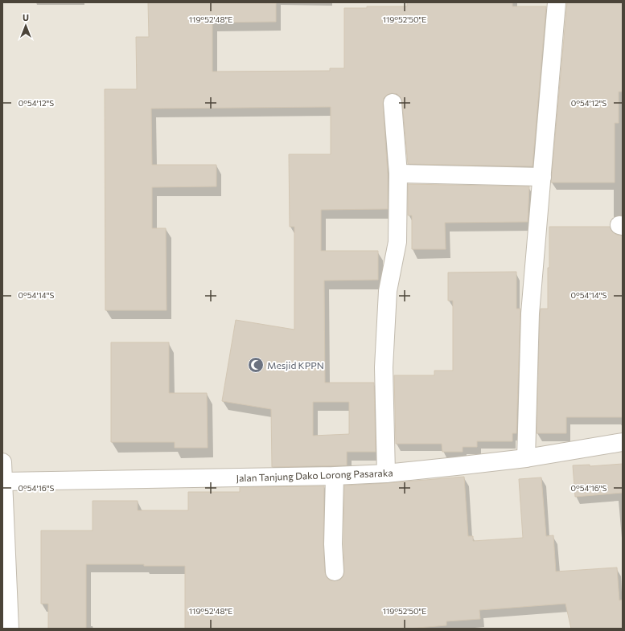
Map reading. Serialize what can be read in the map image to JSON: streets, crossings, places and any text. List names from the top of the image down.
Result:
{
  "streets": {
    "street": ["Jalan Tanjung Dako Lorong Pasaraka"]
  },
  "places": {
    "mosque": ["Mesjid KPPN"]
  },
  "north": "top",
  "coordinates": [
    "119°52'48\"E",
    "119°52'50\"E",
    "0°54'12\"S",
    "0°54'14\"S",
    "0°54'16\"S"
  ]
}
